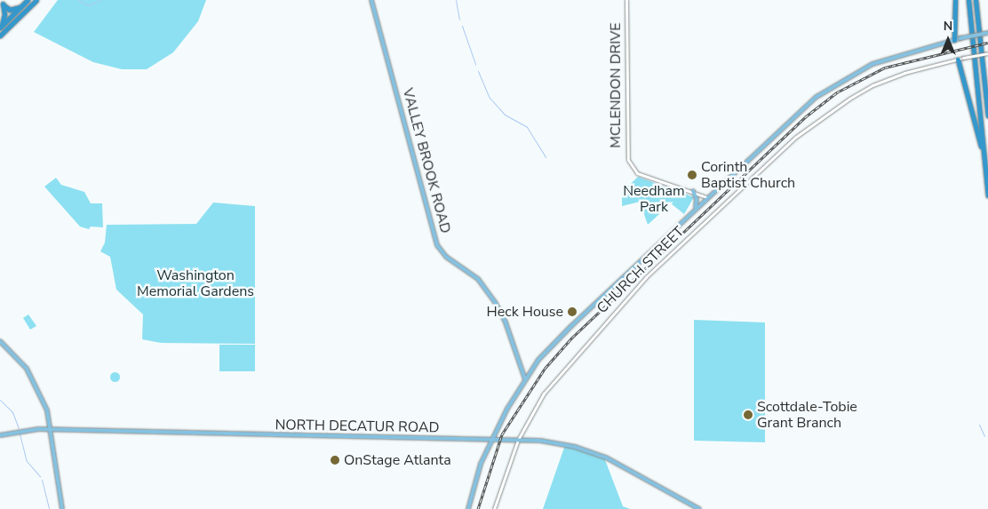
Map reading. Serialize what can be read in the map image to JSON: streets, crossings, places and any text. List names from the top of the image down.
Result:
{
  "streets": {
    "main road": ["VALLEY BROOK ROAD", "NORTH DECATUR ROAD"],
    "street": ["MCLENDON DRIVE", "CHURCH STREET"]
  },
  "crossings": [
    ["CHURCH STREET", "NORTH DECATUR ROAD"]
  ],
  "parks": ["Needham Park", "Washington Memorial Gardens"],
  "places": [
    "Corinth Baptist Church",
    "Heck House",
    "Scottdale-Tobie Grant Branch",
    "OnStage Atlanta"
  ],
  "north": "top"
}
